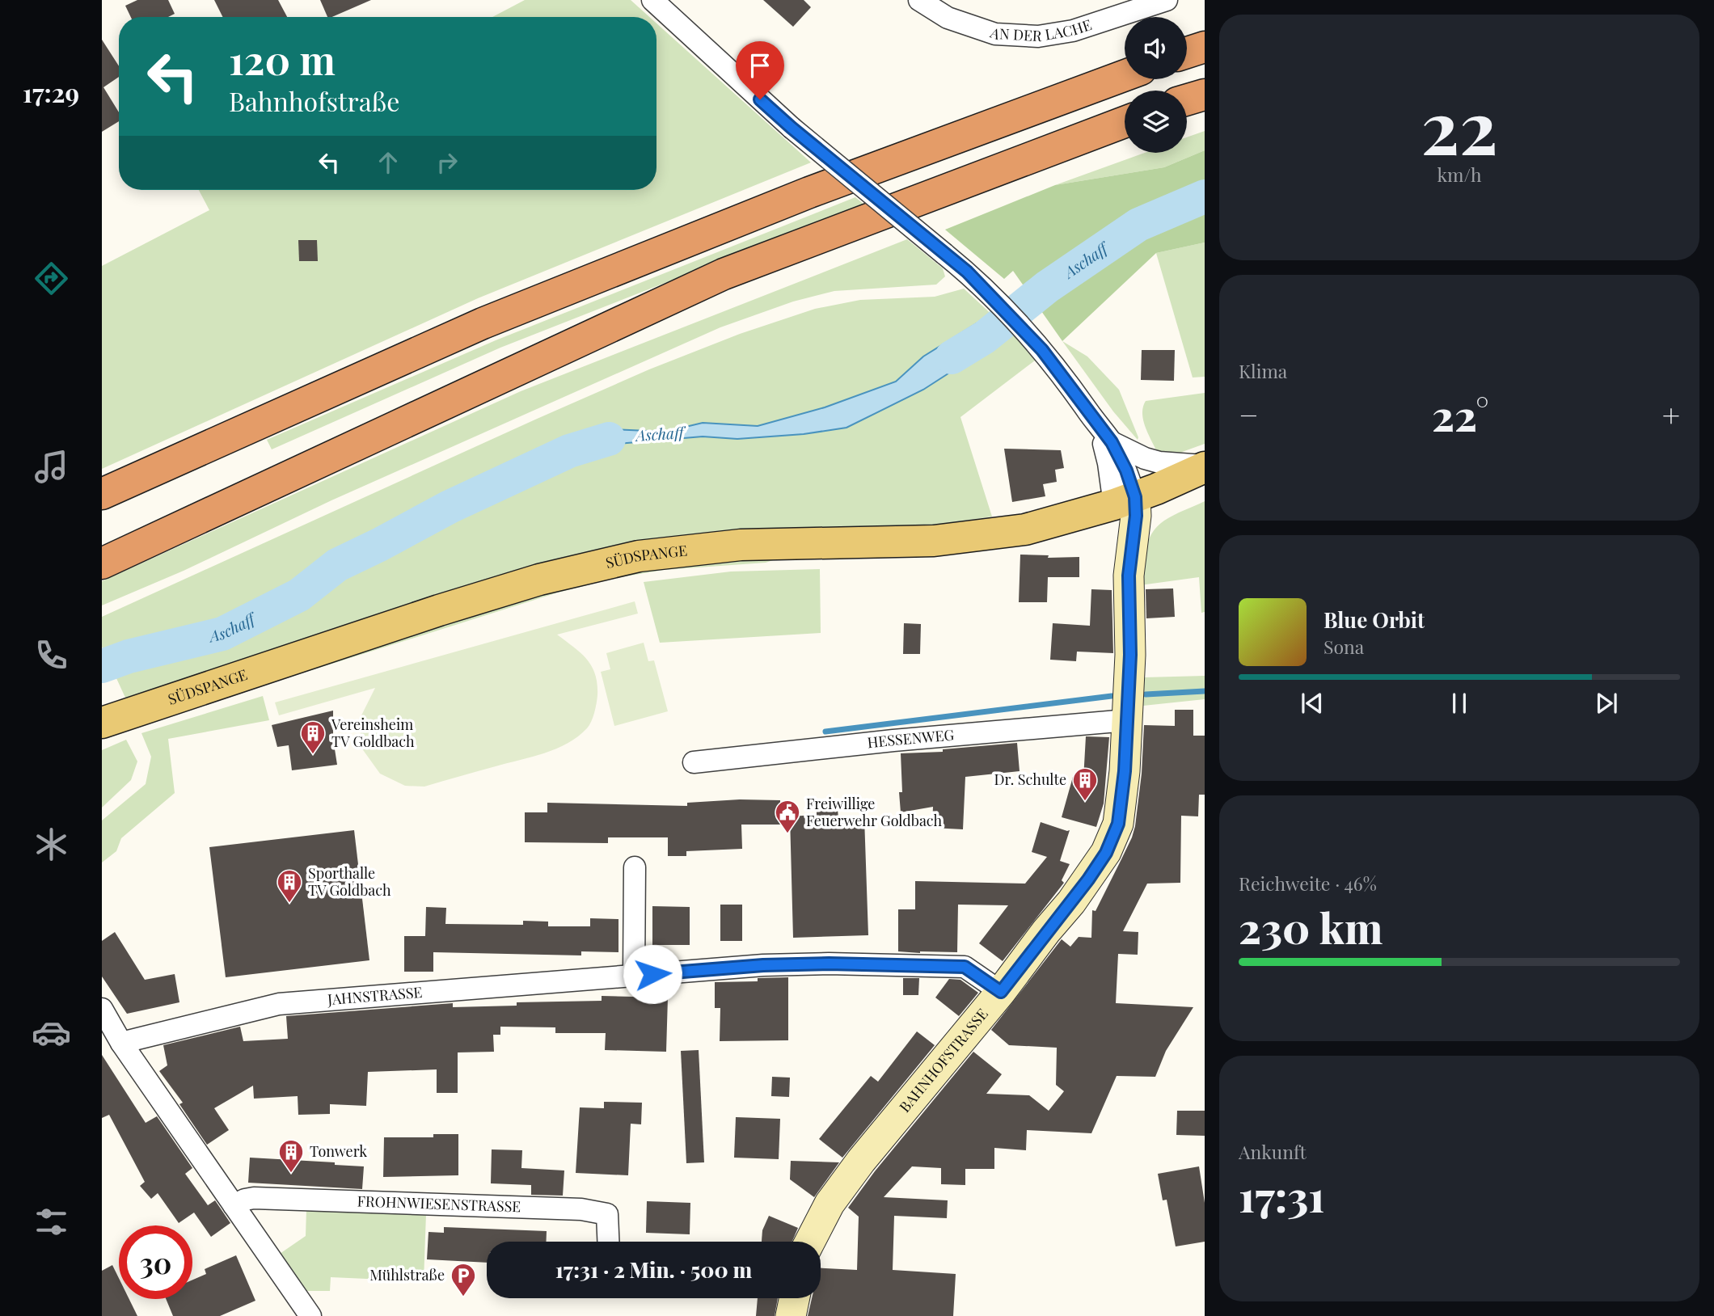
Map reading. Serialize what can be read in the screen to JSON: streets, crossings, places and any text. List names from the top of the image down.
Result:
{
  "streets": {
    "main road": ["SÜDSPANGE"],
    "street": [
      "AN DER LACHE",
      "HESSENWEG",
      "JAHNSTRASSE",
      "BAHNHOFSTRASSE",
      "FROHNWIESENSTRASSE"
    ]
  },
  "crossings": [
    ["SÜDSPANGE", "BAHNHOFSTRASSE"],
    ["HESSENWEG", "BAHNHOFSTRASSE"],
    ["JAHNSTRASSE", "BAHNHOFSTRASSE"]
  ],
  "water": ["Aschaff"],
  "places": {
    "building": [
      "Vereinsheim TV Goldbach",
      "Dr. Schulte",
      "Sporthalle TV Goldbach",
      "Tonwerk"
    ],
    "public building": ["Freiwillige Feuerwehr Goldbach"],
    "parking": ["Mühlstraße"]
  },
  "page": {
    "tabs": "17:29",
    "tile": [
      ["22", "km/h"],
      "Klima",
      ["Reichweite · 46%", "230 km"],
      ["Ankunft", "17:31"]
    ],
    "turn": ["120 m", "Bahnhofstraße"],
    "heat": ["−", "22°", "+"],
    "song": ["Blue Orbit", "Sona"],
    "limit": "30",
    "trip": "17:31 · 2 Min. · 500 m"
  }
}
